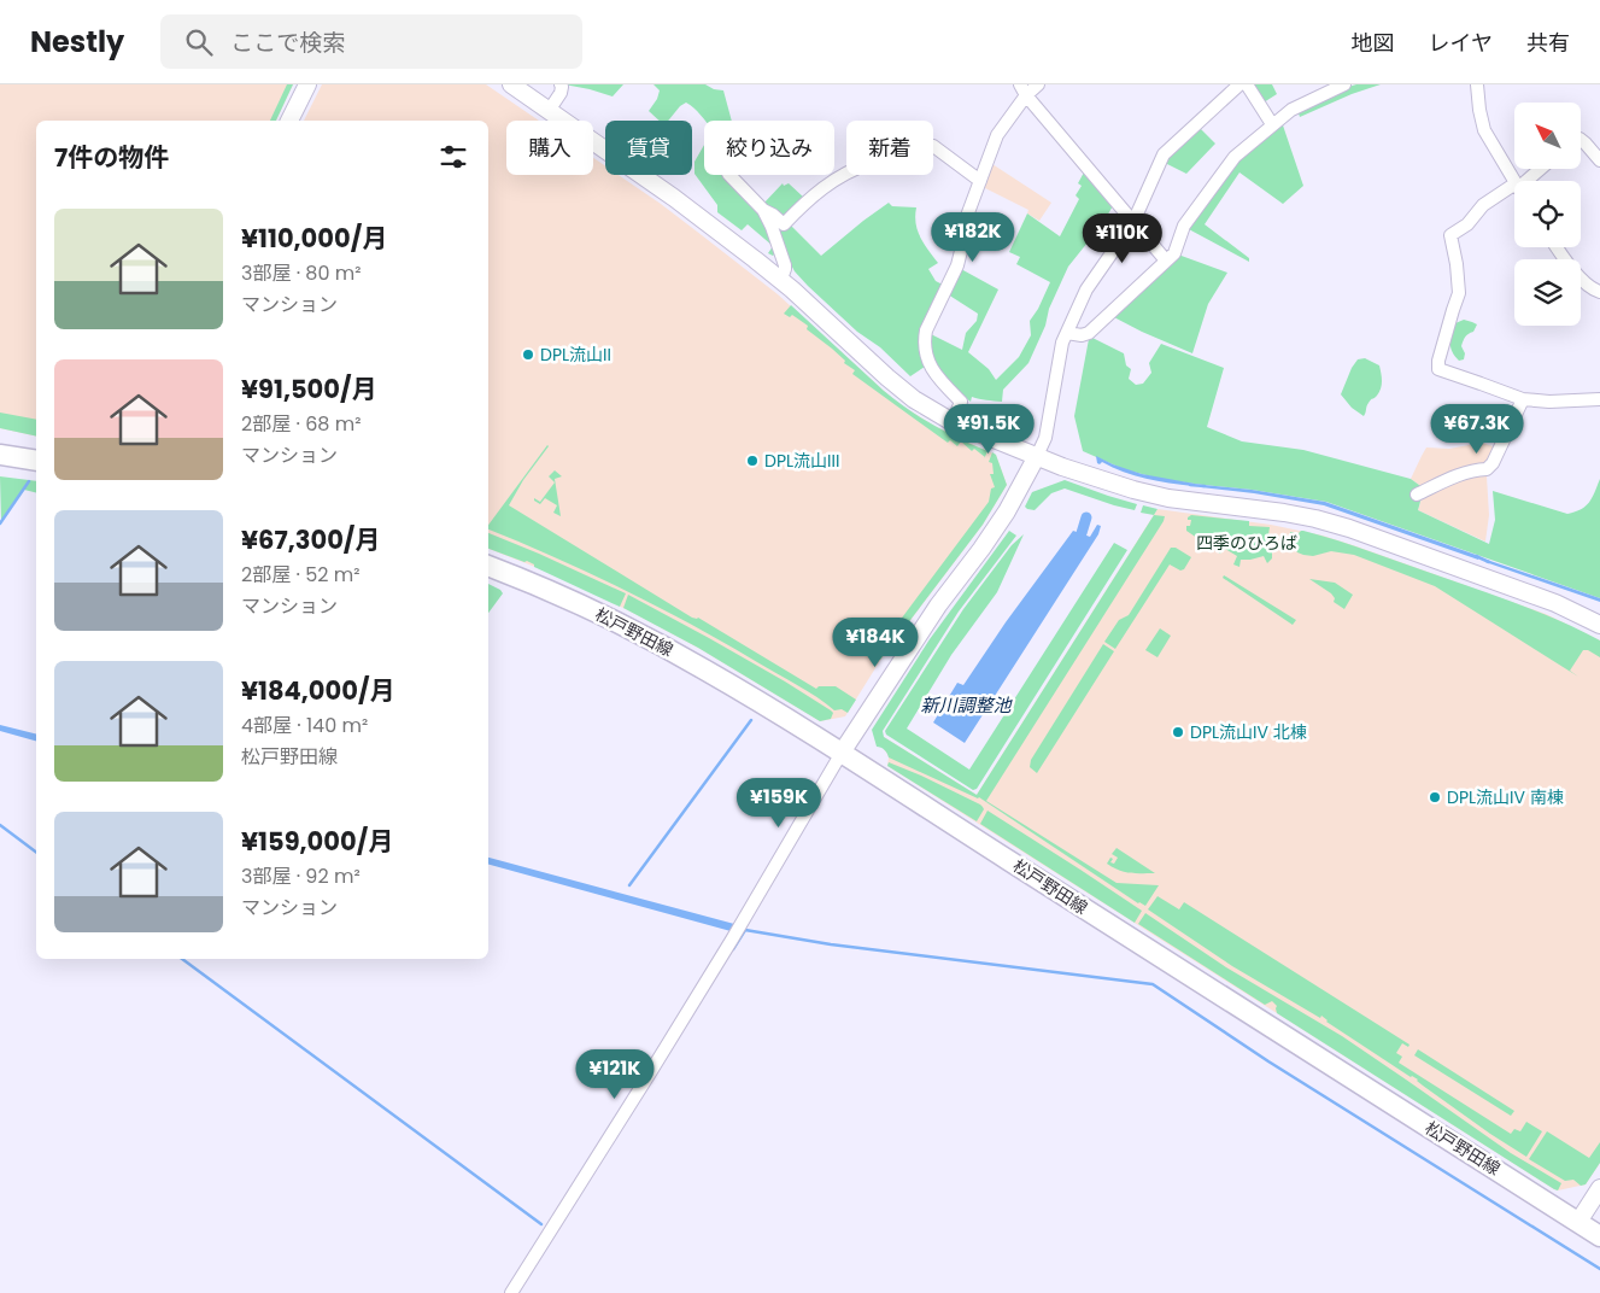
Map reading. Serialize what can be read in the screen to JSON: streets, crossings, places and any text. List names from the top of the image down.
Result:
{
  "streets": {
    "main road": ["松戸野田線"]
  },
  "water": ["新川調整池"],
  "parks": ["四季のひろば"],
  "places": [
    "DPL流山II",
    "DPL流山III",
    "DPL流山IV 北棟",
    "DPL流山IV 南棟"
  ],
  "north": "top left",
  "page": {
    "header": "Nestly",
    "search": "ここで検索",
    "nav": ["地図", "レイヤ", "共有"],
    "chip": [
      "購入",
      "賃貸",
      "絞り込み",
      "新着"
    ],
    "heading": "7件の物件",
    "list": [
      {
        "name": "¥110,000/月",
        "note": "3部屋 · 80 m² · マンション"
      },
      {
        "name": "¥91,500/月",
        "note": "2部屋 · 68 m² · マンション"
      },
      {
        "name": "¥67,300/月",
        "note": "2部屋 · 52 m² · マンション"
      },
      {
        "name": "¥184,000/月",
        "note": "4部屋 · 140 m² · 松戸野田線"
      },
      {
        "name": "¥159,000/月",
        "note": "3部屋 · 92 m² · マンション"
      }
    ],
    "price": [
      "¥182K",
      "¥110K",
      "¥91.5K",
      "¥67.3K",
      "¥184K",
      "¥159K",
      "¥121K"
    ]
  }
}
